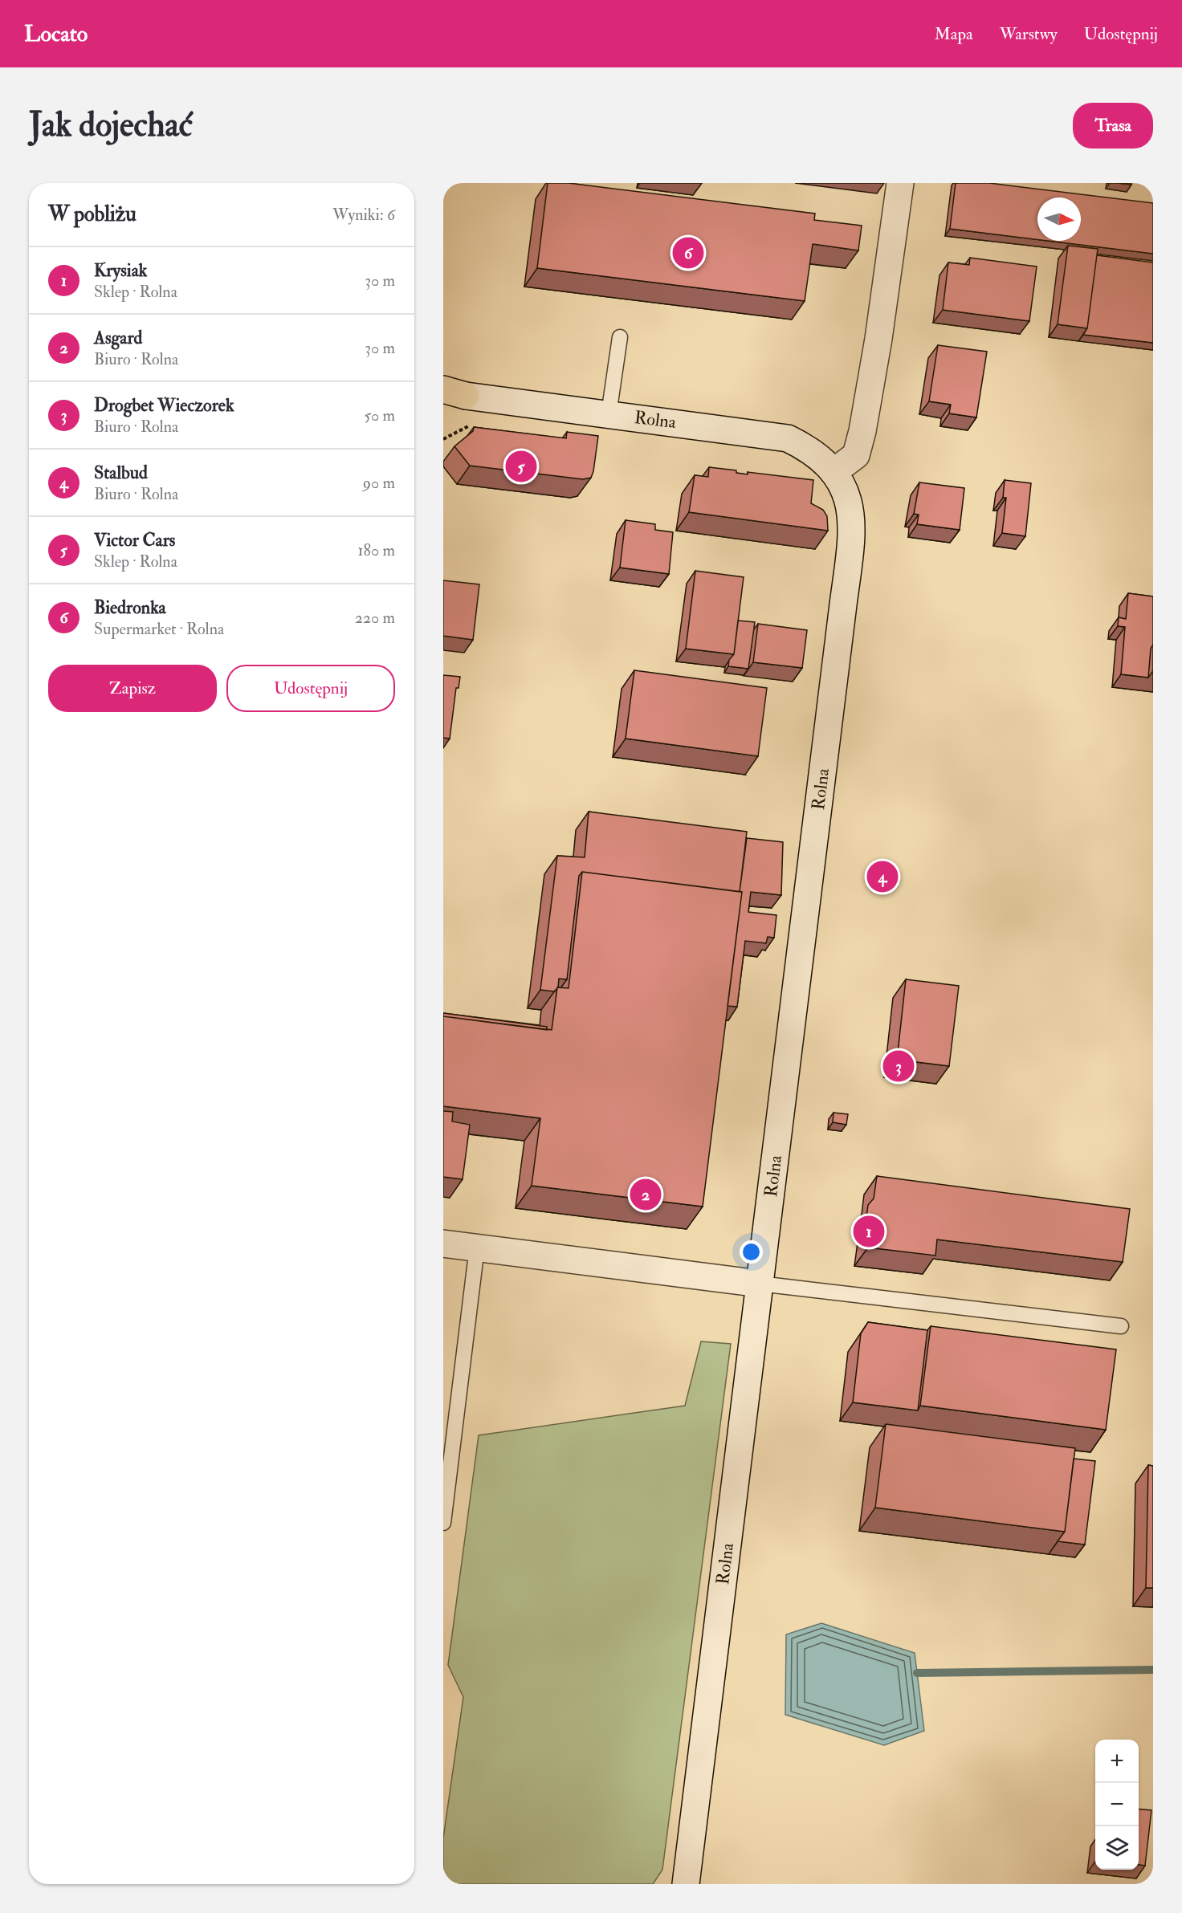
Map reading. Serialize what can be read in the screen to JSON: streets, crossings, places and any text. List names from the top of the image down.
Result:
{
  "streets": {
    "street": ["Rolna"]
  },
  "north": "right",
  "page": {
    "header": "Locato",
    "nav": ["Mapa", "Warstwy", "Udostępnij"],
    "buttons": [
      "Trasa",
      ["Zapisz", "Udostępnij"]
    ],
    "title": "Jak dojechać",
    "heading": ["W pobliżu", "Wyniki: 6"],
    "pins": [
      "6",
      "5",
      "4",
      "3",
      "2",
      "1"
    ],
    "list": [
      {
        "mark": "1",
        "name": "Krysiak",
        "note": "Sklep · Rolna",
        "value": "30 m"
      },
      {
        "mark": "2",
        "name": "Asgard",
        "note": "Biuro · Rolna",
        "value": "30 m"
      },
      {
        "mark": "3",
        "name": "Drogbet Wieczorek",
        "note": "Biuro · Rolna",
        "value": "50 m"
      },
      {
        "mark": "4",
        "name": "Stalbud",
        "note": "Biuro · Rolna",
        "value": "90 m"
      },
      {
        "mark": "5",
        "name": "Victor Cars",
        "note": "Sklep · Rolna",
        "value": "180 m"
      },
      {
        "mark": "6",
        "name": "Biedronka",
        "note": "Supermarket · Rolna",
        "value": "220 m"
      }
    ],
    "map_buttons": ["+", "−"]
  }
}
